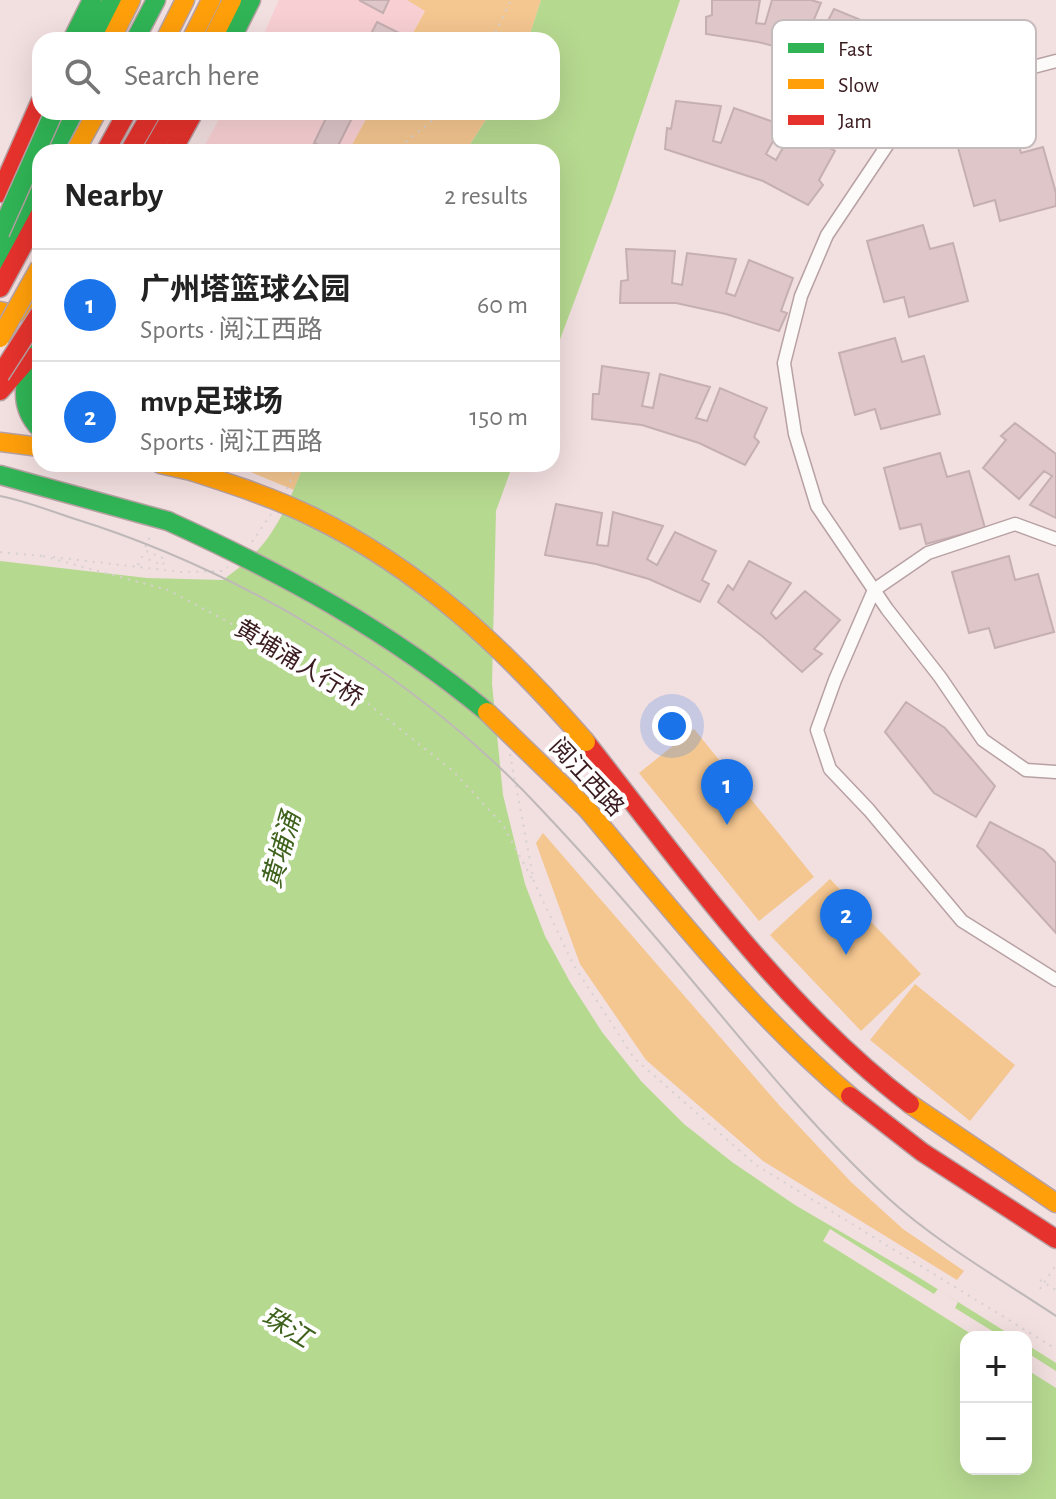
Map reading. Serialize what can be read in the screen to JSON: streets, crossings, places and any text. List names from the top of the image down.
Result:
{
  "streets": {
    "main road": ["阅江西路"],
    "path": ["黄埔涌人行桥"]
  },
  "water": ["黄埔涌", "珠江"],
  "legend": ["Fast", "Slow", "Jam"],
  "page": {
    "search": "Search here",
    "heading": ["Nearby", "2 results"],
    "list": [
      {
        "mark": "1",
        "name": "广州塔篮球公园",
        "note": "Sports · 阅江西路",
        "value": "60 m"
      },
      {
        "mark": "2",
        "name": "mvp足球场",
        "note": "Sports · 阅江西路",
        "value": "150 m"
      }
    ],
    "pins": ["1", "2"],
    "map_buttons": ["+", "−"]
  }
}
